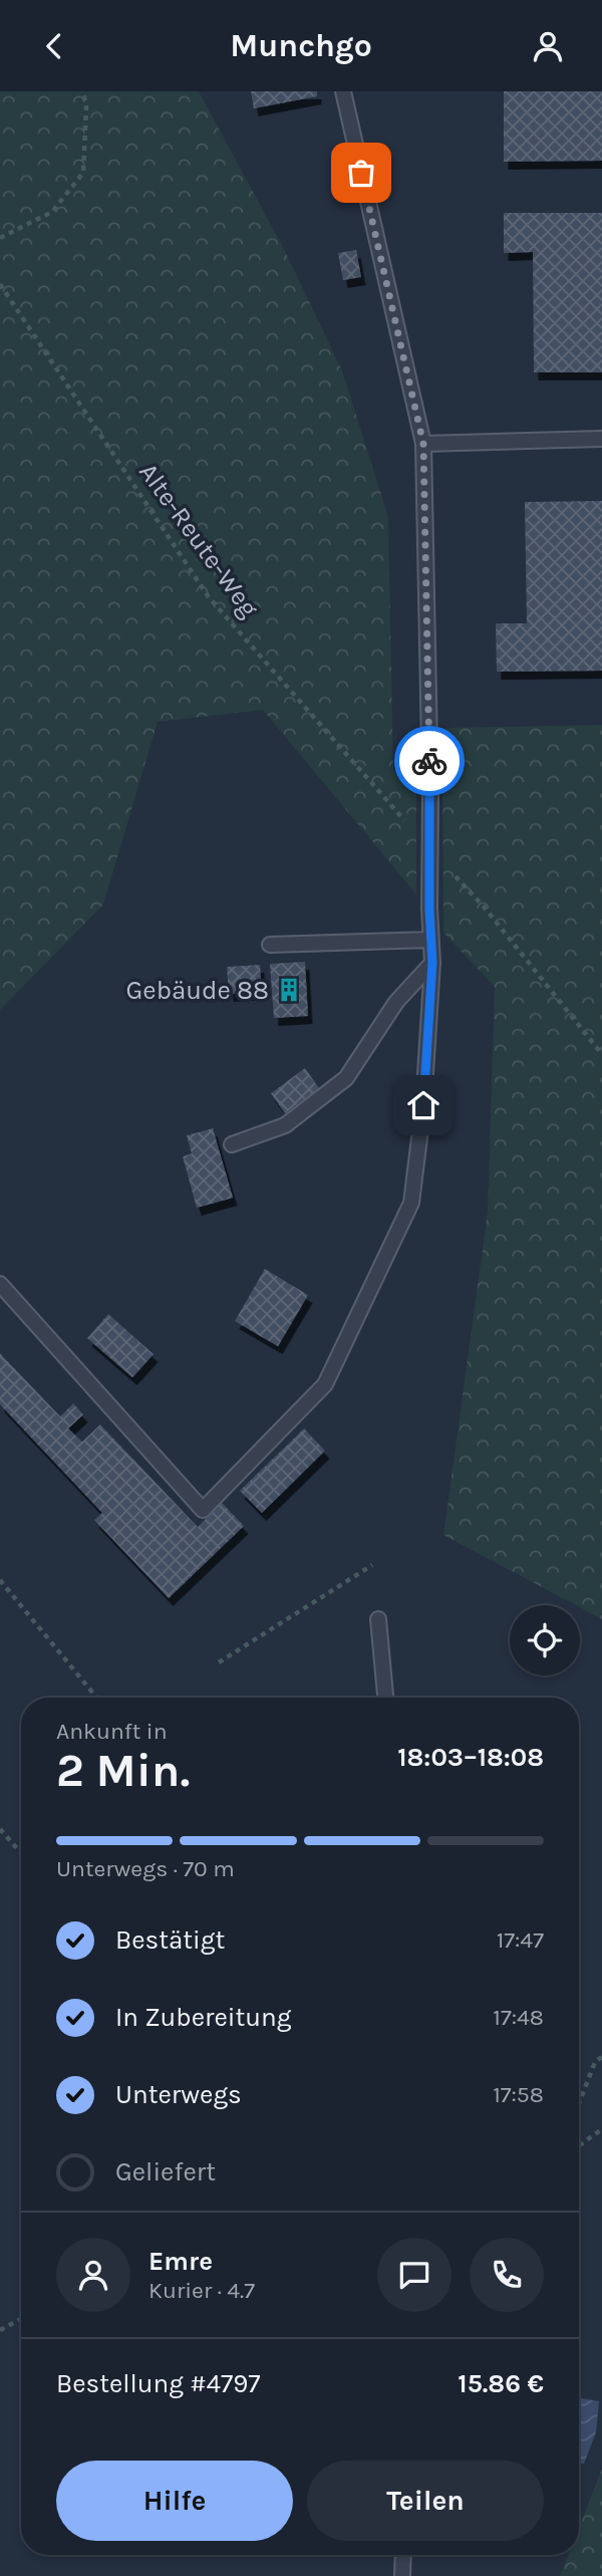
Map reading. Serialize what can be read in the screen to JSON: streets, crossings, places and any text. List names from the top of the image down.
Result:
{
  "streets": {
    "path": ["Alte-Reute-Weg"]
  },
  "places": {
    "building": ["Gebäude 88"]
  },
  "page": {
    "header": "Munchgo",
    "heading": ["2 Min.", "Ankunft in", "18:03–18:08"],
    "panel": [
      "Emre",
      "Kurier · 4.7",
      "Bestellung #4797",
      "15.86 €"
    ],
    "bar": "Unterwegs · 70 m",
    "list": [
      ["Bestätigt", "17:47"],
      ["In Zubereitung", "17:48"],
      ["Unterwegs", "17:58"],
      "Geliefert"
    ],
    "buttons": ["Hilfe", "Teilen"]
  }
}
